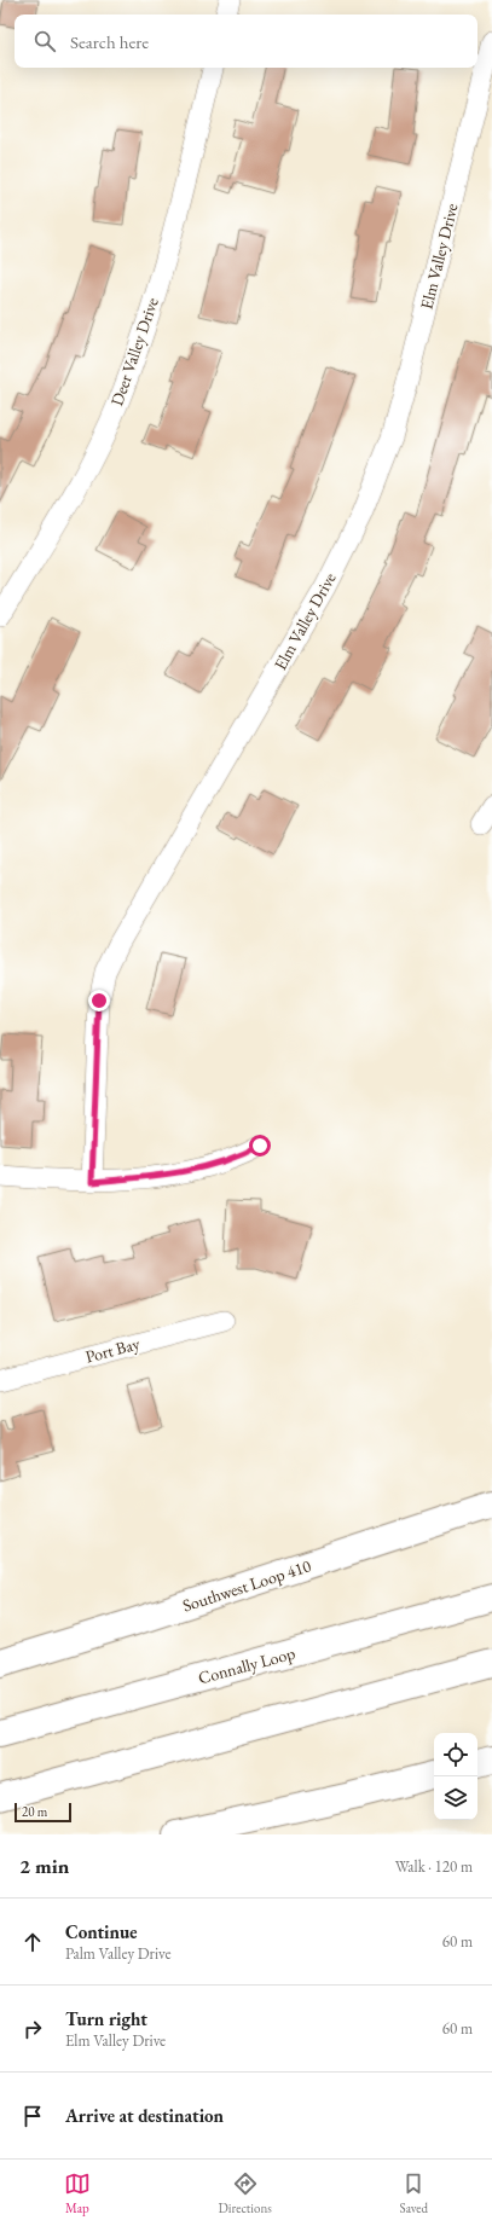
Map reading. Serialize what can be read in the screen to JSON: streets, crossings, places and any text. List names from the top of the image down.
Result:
{
  "streets": {
    "main road": ["Southwest Loop 410", "Connally Loop"],
    "street": ["Elm Valley Drive", "Deer Valley Drive", "Port Bay"]
  },
  "scale_bar": "20 m",
  "page": {
    "search": "Search here",
    "scale": "20 m",
    "heading": ["2 min", "Walk · 120 m"],
    "list": [
      ["Continue", "Palm Valley Drive", "60 m"],
      ["Turn right", "Elm Valley Drive", "60 m"],
      "Arrive at destination"
    ],
    "nav": ["Map", "Directions", "Saved"]
  }
}
